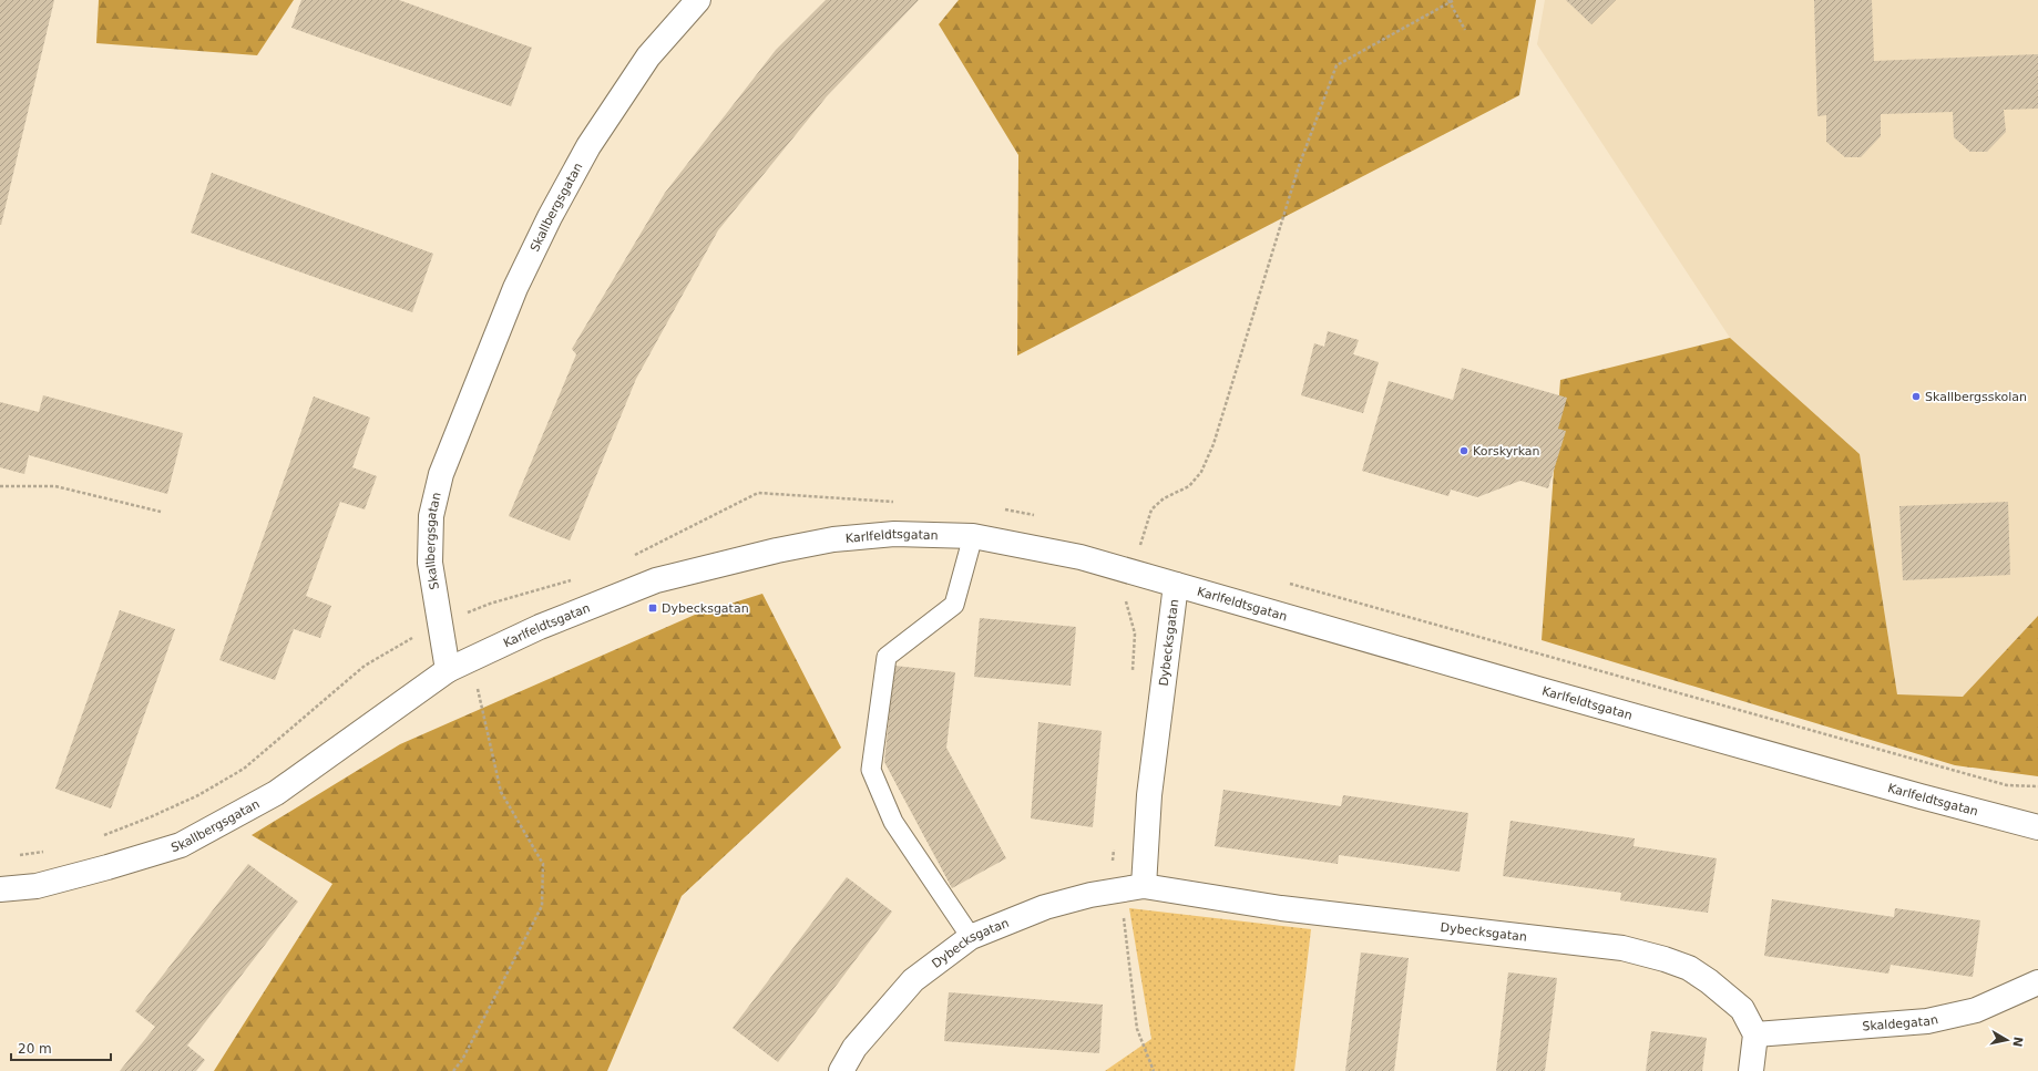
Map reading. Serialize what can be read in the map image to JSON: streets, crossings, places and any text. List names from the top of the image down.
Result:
{
  "streets": {
    "street": [
      "Skallbergsgatan",
      "Karlfeldtsgatan",
      "Dybecksgatan",
      "Skaldegatan"
    ]
  },
  "crossings": [
    ["Skallbergsgatan", "Karlfeldtsgatan"],
    ["Karlfeldtsgatan", "Dybecksgatan"],
    ["Dybecksgatan", "Skaldegatan"]
  ],
  "places": {
    "other": ["Skallbergsskolan", "Korskyrkan"],
    "transit": ["Dybecksgatan"]
  },
  "scale_bar": "20 m",
  "north": "right"
}
